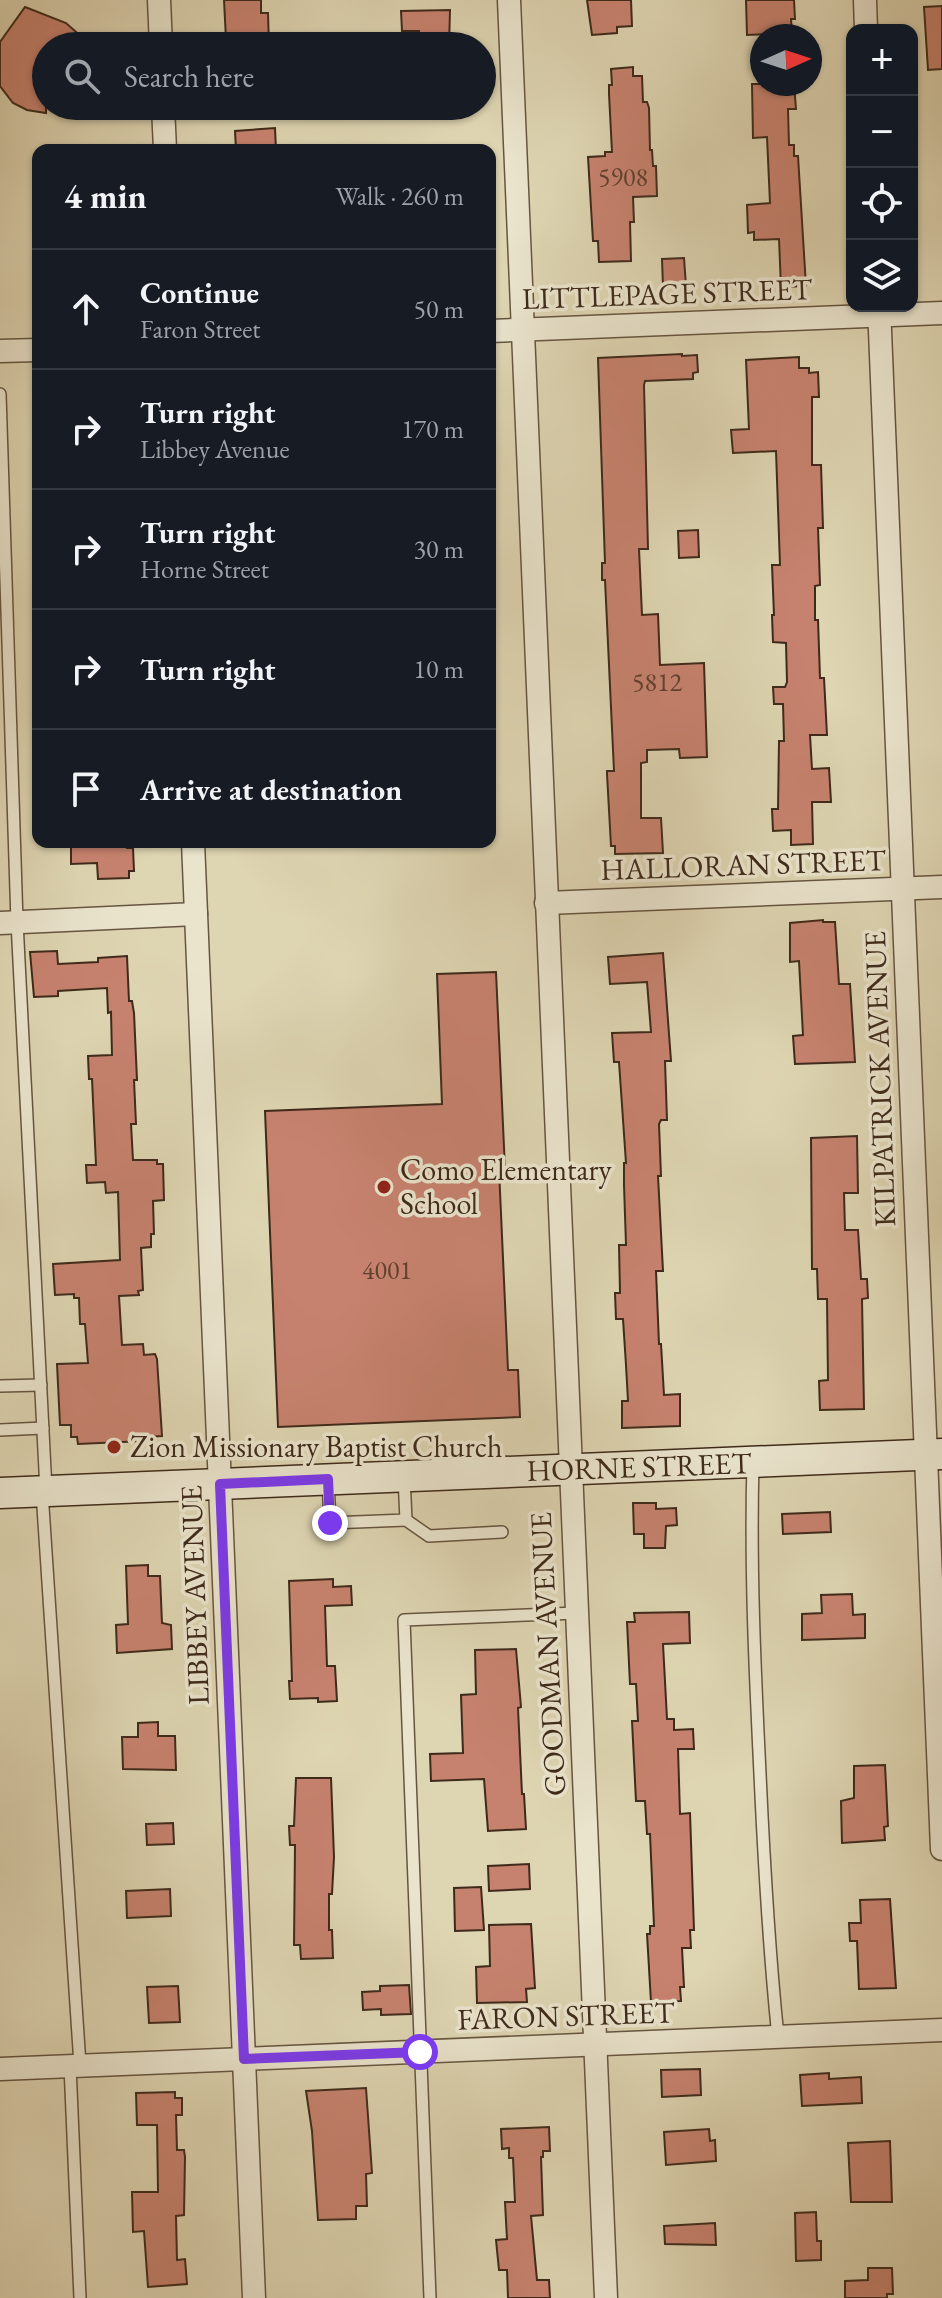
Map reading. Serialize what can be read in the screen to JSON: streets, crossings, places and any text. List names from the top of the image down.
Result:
{
  "streets": {
    "street": [
      "LITTLEPAGE STREET",
      "HALLORAN STREET",
      "KILPATRICK AVENUE",
      "HORNE STREET",
      "LIBBEY AVENUE",
      "GOODMAN AVENUE",
      "FARON STREET"
    ]
  },
  "crossings": [
    ["LITTLEPAGE STREET", "GOODMAN AVENUE"],
    ["HALLORAN STREET", "KILPATRICK AVENUE"],
    ["HALLORAN STREET", "GOODMAN AVENUE"],
    ["KILPATRICK AVENUE", "HORNE STREET"],
    ["HORNE STREET", "LIBBEY AVENUE"],
    ["HORNE STREET", "GOODMAN AVENUE"],
    ["LIBBEY AVENUE", "FARON STREET"],
    ["GOODMAN AVENUE", "FARON STREET"]
  ],
  "places": ["Como Elementary School", "Zion Missionary Baptist Church"],
  "house_numbers": ["5908", "5812", "4001"],
  "north": "right",
  "page": {
    "map_buttons": ["+", "−"],
    "search": "Search here",
    "heading": ["4 min", "Walk · 260 m"],
    "list": [
      ["Continue", "Faron Street", "50 m"],
      ["Turn right", "Libbey Avenue", "170 m"],
      ["Turn right", "Horne Street", "30 m"],
      ["Turn right", "10 m"],
      "Arrive at destination"
    ]
  }
}
